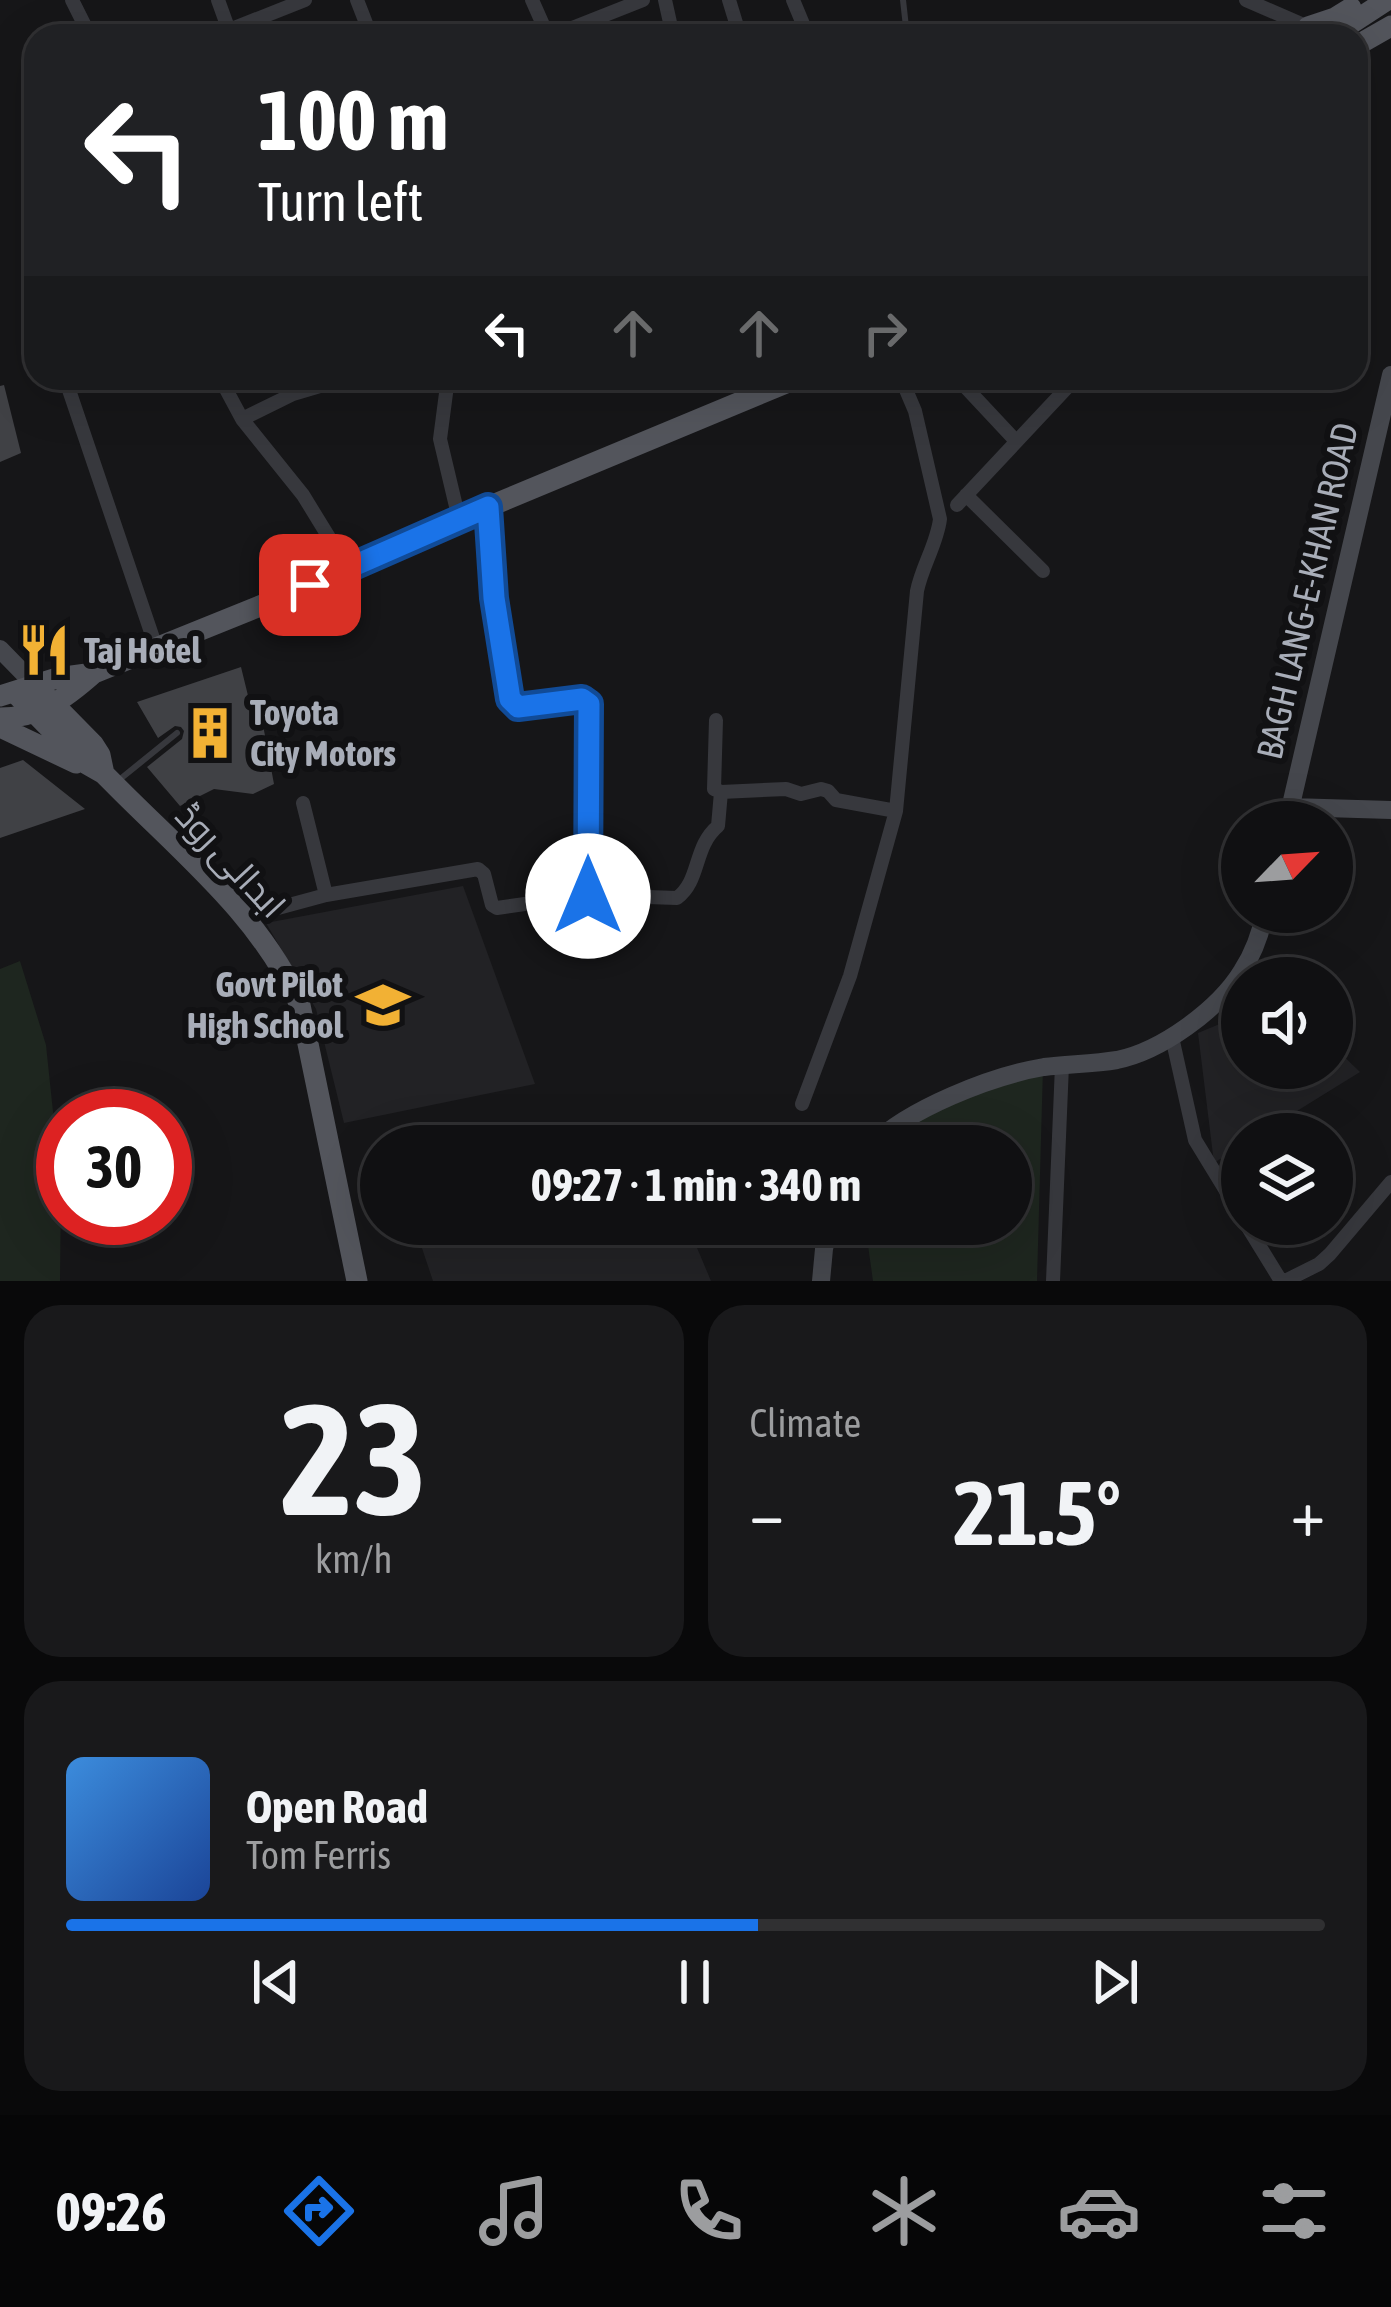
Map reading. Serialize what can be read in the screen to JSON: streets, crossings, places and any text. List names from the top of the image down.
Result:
{
  "streets": {
    "main road": ["ابدالی روڈ"],
    "street": ["BAGH LANG-E-KHAN ROAD"]
  },
  "places": {
    "restaurant": ["Taj Hotel"],
    "building": ["Toyota City Motors"],
    "school or university": ["Govt Pilot High School"]
  },
  "north": "top right",
  "page": {
    "turn": ["100 m", "Turn left"],
    "limit": "30",
    "trip": "09:27 · 1 min · 340 m",
    "tile": [
      ["23", "km/h"],
      "Climate"
    ],
    "heat": ["−", "21.5°", "+"],
    "song": ["Open Road", "Tom Ferris"],
    "tabs": "09:26"
  }
}
